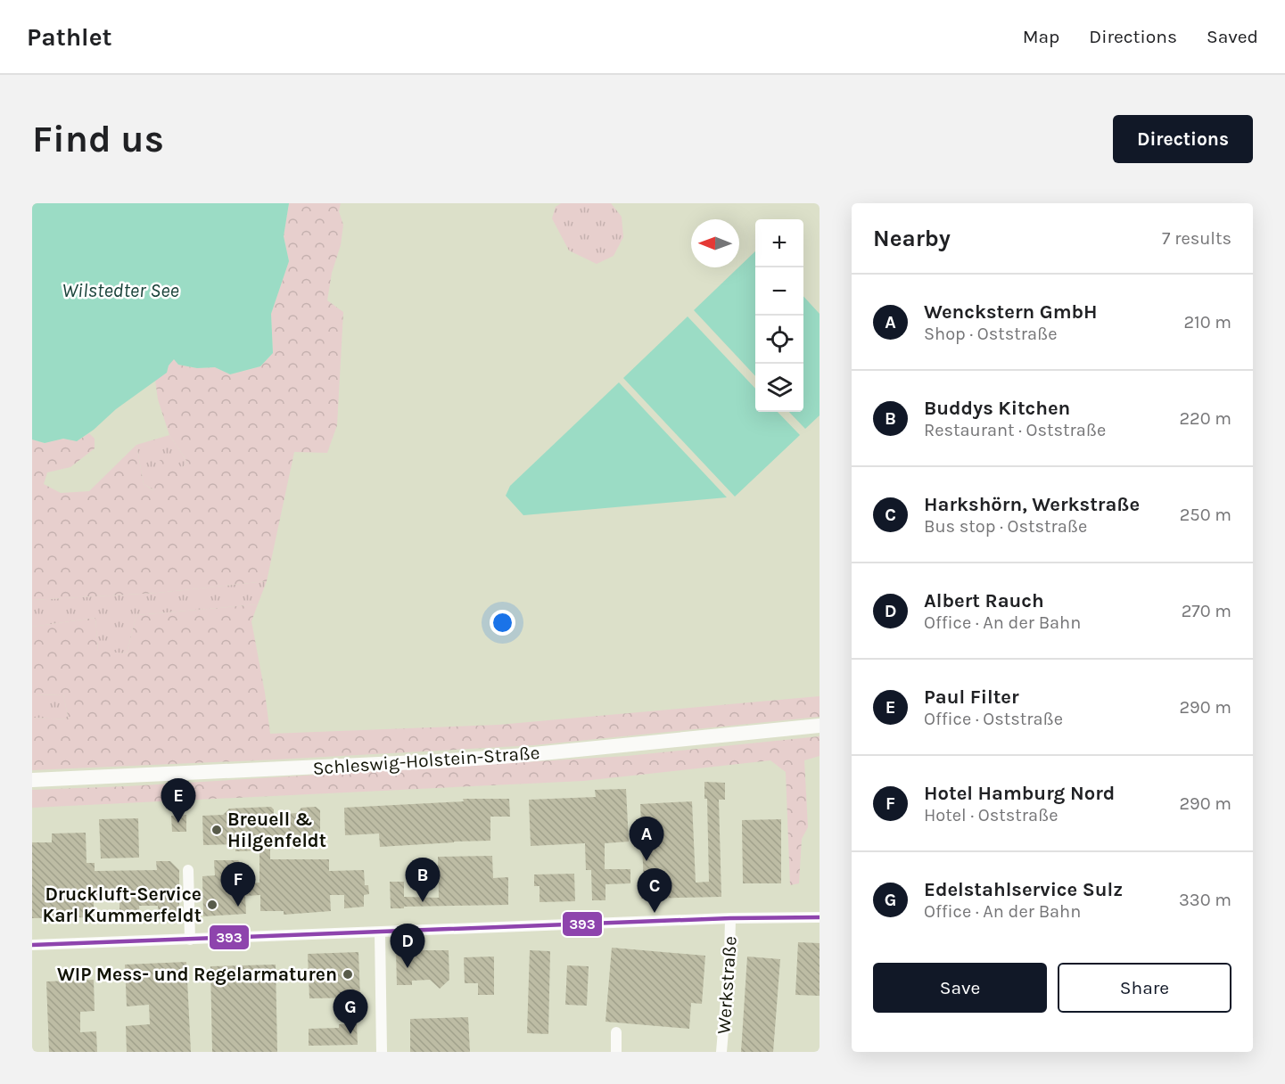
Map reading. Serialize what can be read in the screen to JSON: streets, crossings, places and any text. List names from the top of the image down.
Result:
{
  "streets": {
    "main road": ["Schleswig-Holstein-Straße"],
    "street": ["Werkstraße"]
  },
  "water": ["Wilstedter See"],
  "places": ["Breuell & Hilgenfeldt", "Druckluft-Service Karl Kummerfeldt", "WIP Mess- und Regelarmaturen"],
  "lines": ["transit line 393"],
  "north": "left",
  "page": {
    "header": "Pathlet",
    "nav": ["Map", "Directions", "Saved"],
    "buttons": [
      "Directions",
      ["Save", "Share"]
    ],
    "title": "Find us",
    "heading": ["Nearby", "7 results"],
    "map_buttons": ["+", "−"],
    "list": [
      {
        "mark": "A",
        "name": "Wenckstern GmbH",
        "note": "Shop · Oststraße",
        "value": "210 m"
      },
      {
        "mark": "B",
        "name": "Buddys Kitchen",
        "note": "Restaurant · Oststraße",
        "value": "220 m"
      },
      {
        "mark": "C",
        "name": "Harkshörn, Werkstraße",
        "note": "Bus stop · Oststraße",
        "value": "250 m"
      },
      {
        "mark": "D",
        "name": "Albert Rauch",
        "note": "Office · An der Bahn",
        "value": "270 m"
      },
      {
        "mark": "E",
        "name": "Paul Filter",
        "note": "Office · Oststraße",
        "value": "290 m"
      },
      {
        "mark": "F",
        "name": "Hotel Hamburg Nord",
        "note": "Hotel · Oststraße",
        "value": "290 m"
      },
      {
        "mark": "G",
        "name": "Edelstahlservice Sulz",
        "note": "Office · An der Bahn",
        "value": "330 m"
      }
    ],
    "pins": [
      "E",
      "A",
      "B",
      "F",
      "C",
      "D",
      "G"
    ]
  }
}
